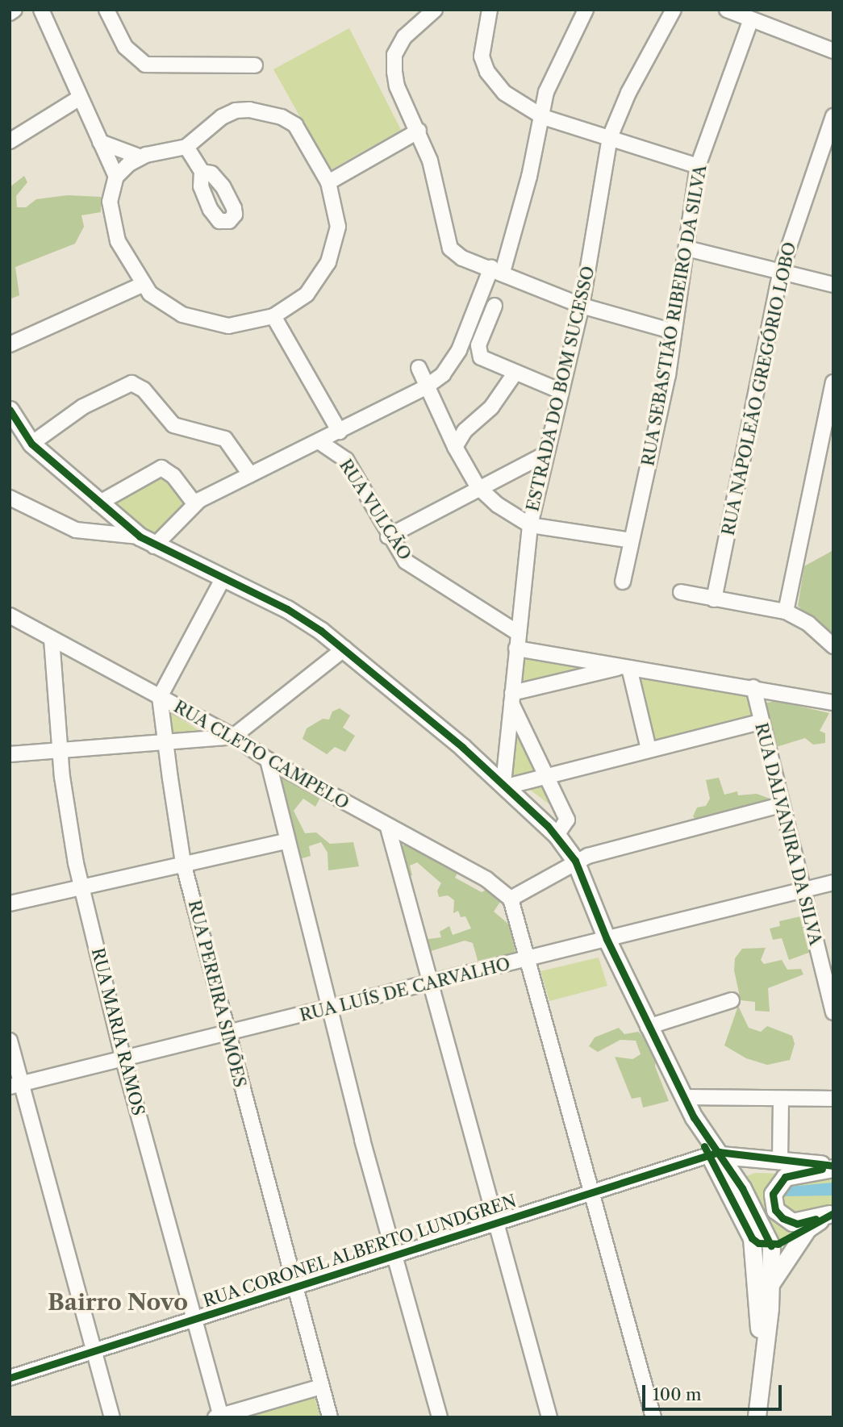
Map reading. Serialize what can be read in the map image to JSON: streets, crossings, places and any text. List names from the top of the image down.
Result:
{
  "streets": {
    "street": [
      "RUA SEBASTIÃO RIBEIRO DA SILVA",
      "ESTRADA DO BOM SUCESSO",
      "RUA NAPOLEÃO GREGÓRIO LOBO",
      "RUA VULCÃO",
      "RUA CLETO CAMPELO",
      "RUA DALVANIRA DA SILVA",
      "RUA LUÍS DE CARVALHO",
      "RUA PEREIRA SIMÕES",
      "RUA MARIA RAMOS",
      "RUA CORONEL ALBERTO LUNDGREN"
    ]
  },
  "crossings": [
    ["ESTRADA DO BOM SUCESSO", "RUA VULCÃO"],
    ["RUA CLETO CAMPELO", "RUA PEREIRA SIMÕES"],
    ["RUA CLETO CAMPELO", "RUA MARIA RAMOS"],
    ["RUA DALVANIRA DA SILVA", "RUA LUÍS DE CARVALHO"],
    ["RUA LUÍS DE CARVALHO", "RUA PEREIRA SIMÕES"],
    ["RUA LUÍS DE CARVALHO", "RUA MARIA RAMOS"],
    ["RUA PEREIRA SIMÕES", "RUA CORONEL ALBERTO LUNDGREN"],
    ["RUA MARIA RAMOS", "RUA CORONEL ALBERTO LUNDGREN"]
  ],
  "districts": ["Bairro Novo"],
  "scale_bar": "100 m"
}
